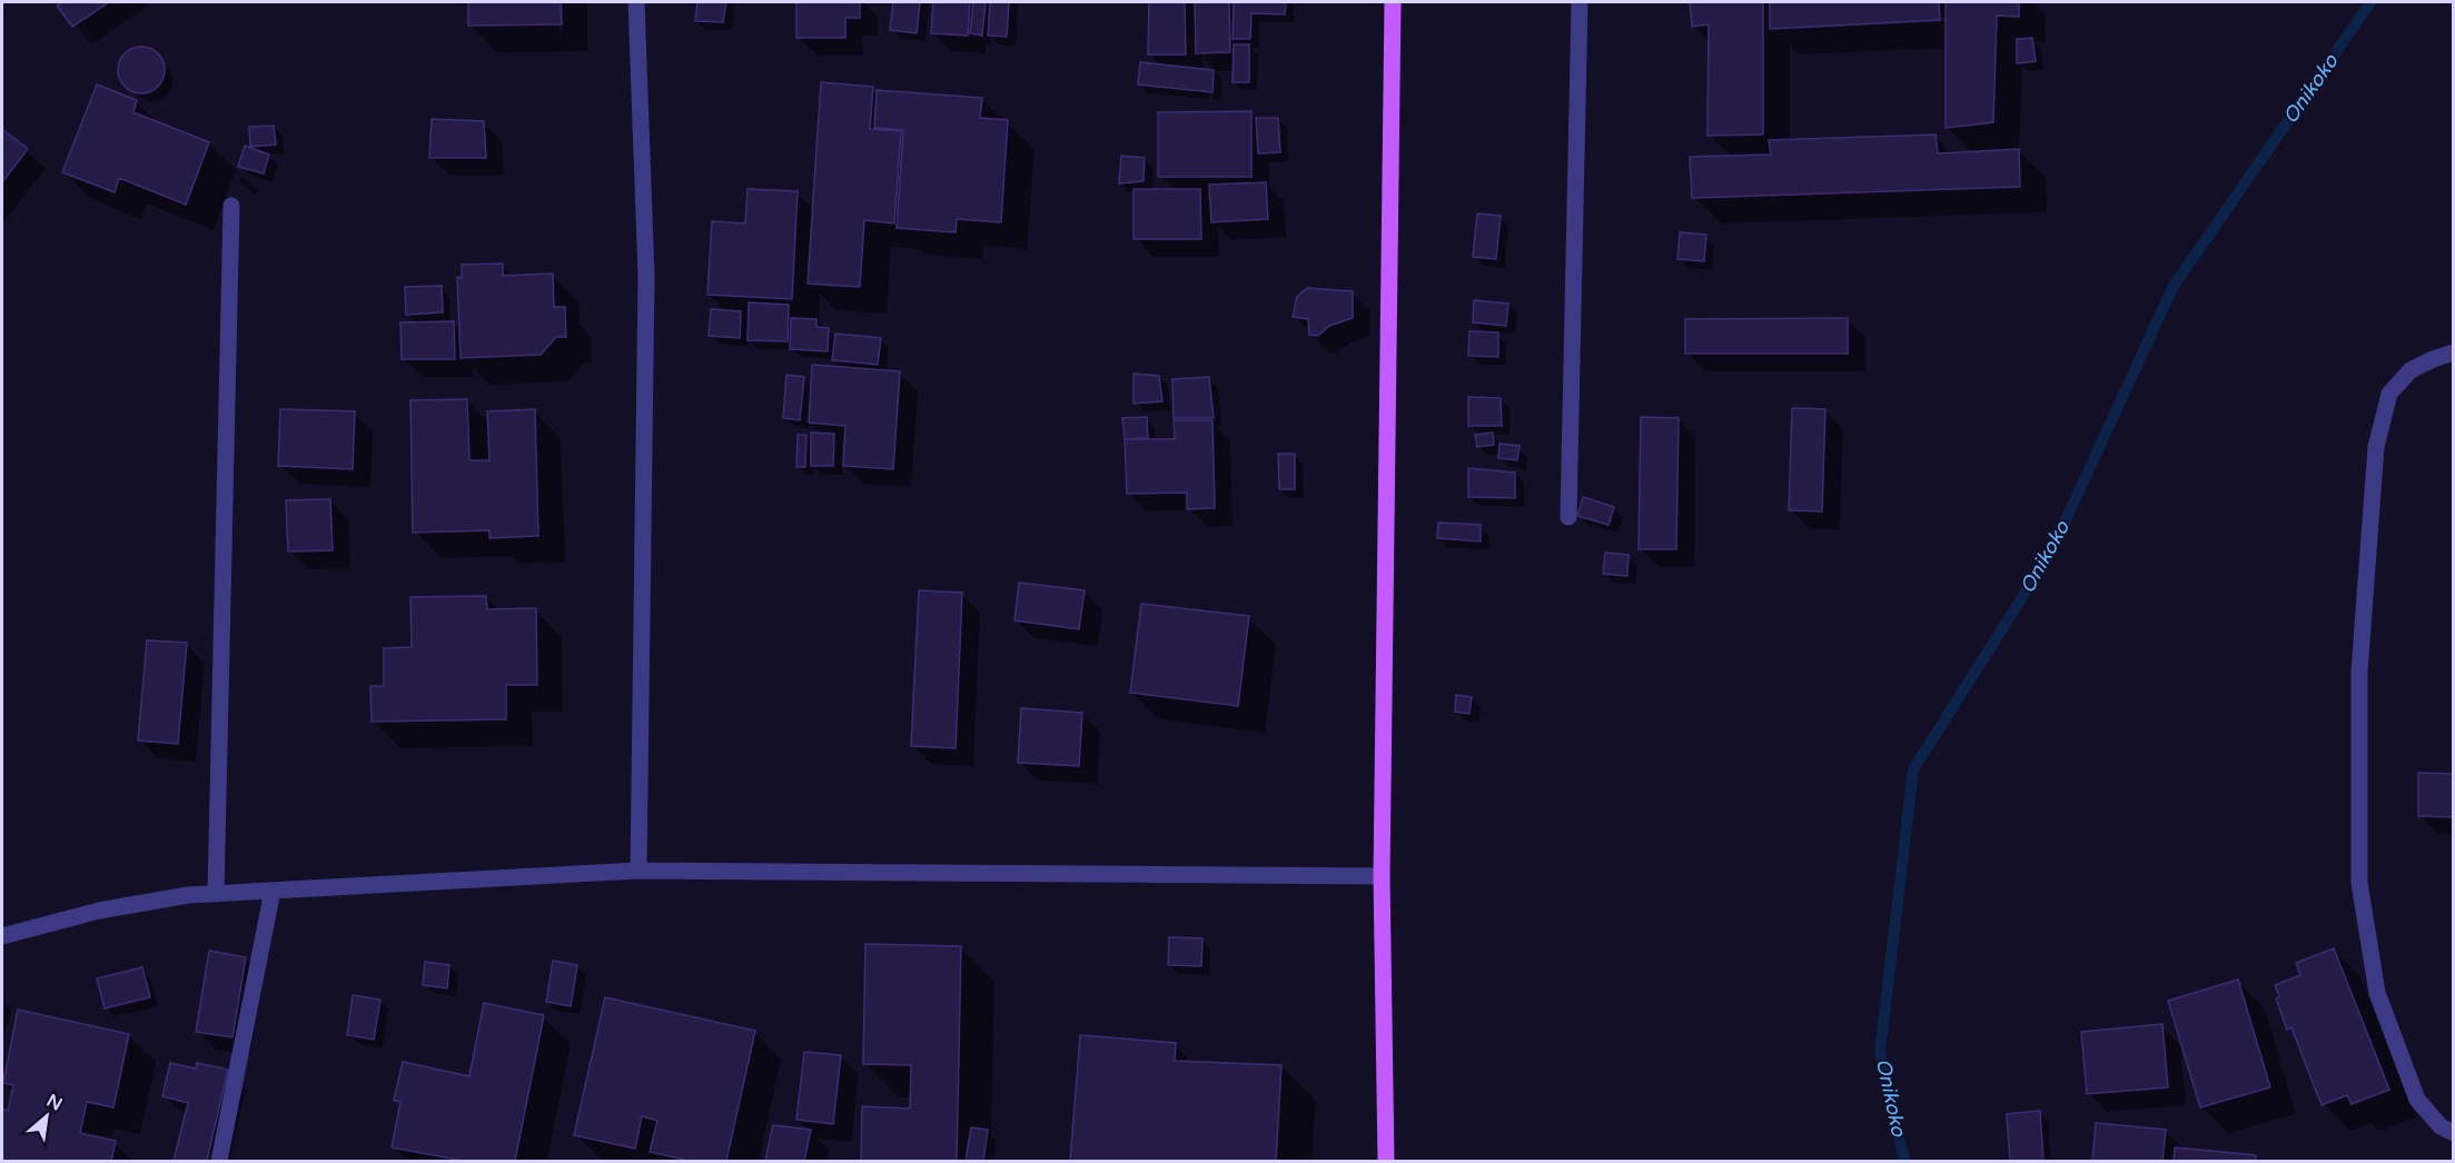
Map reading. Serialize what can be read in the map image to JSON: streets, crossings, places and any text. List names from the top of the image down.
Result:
{
  "water": ["Onikoko"],
  "north": "top right"
}
